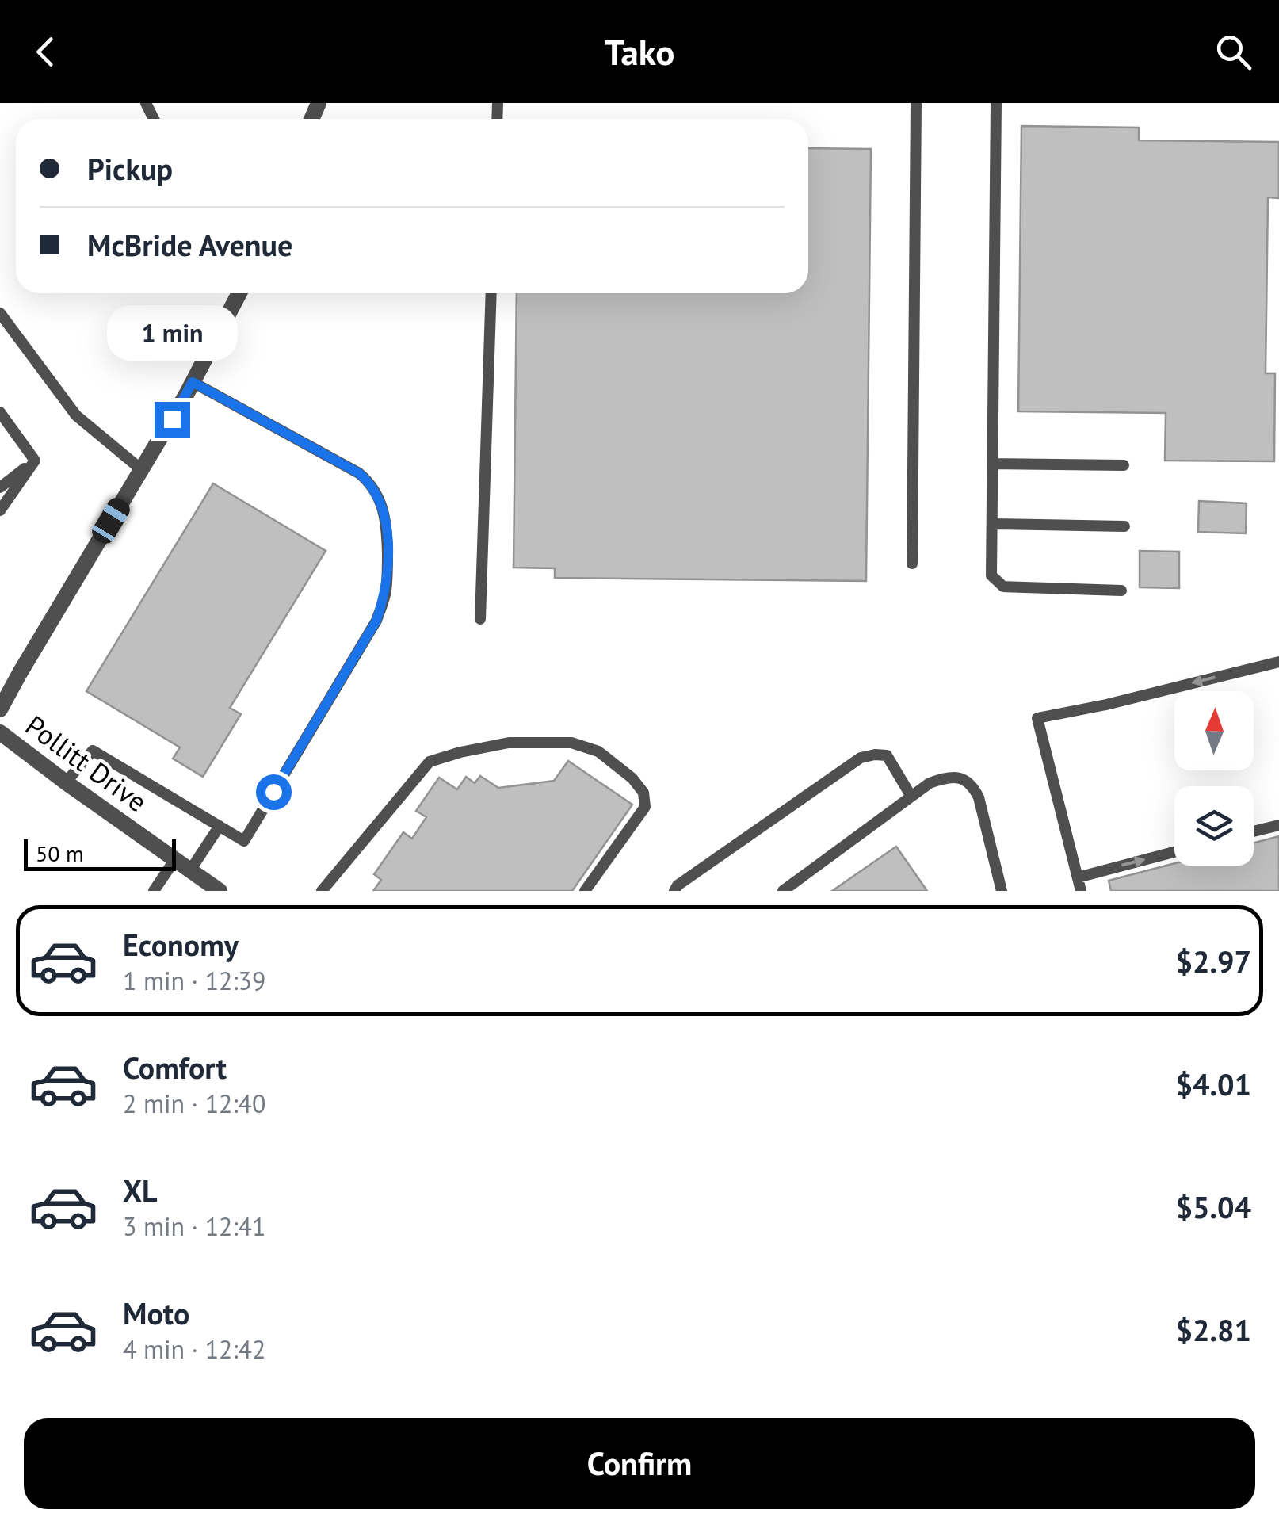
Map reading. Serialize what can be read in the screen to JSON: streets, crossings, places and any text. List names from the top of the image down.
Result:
{
  "streets": {
    "street": ["Pollitt Drive"]
  },
  "scale_bar": "50 m",
  "north": "top",
  "page": {
    "header": "Tako",
    "banner": ["Pickup", "McBride Avenue"],
    "bubble": "1 min",
    "scale": "50 m",
    "list": [
      {
        "name": "Economy",
        "note": "1 min · 12:39",
        "value": "$2.97"
      },
      {
        "name": "Comfort",
        "note": "2 min · 12:40",
        "value": "$4.01"
      },
      {
        "name": "XL",
        "note": "3 min · 12:41",
        "value": "$5.04"
      },
      {
        "name": "Moto",
        "note": "4 min · 12:42",
        "value": "$2.81"
      }
    ],
    "buttons": "Confirm"
  }
}
